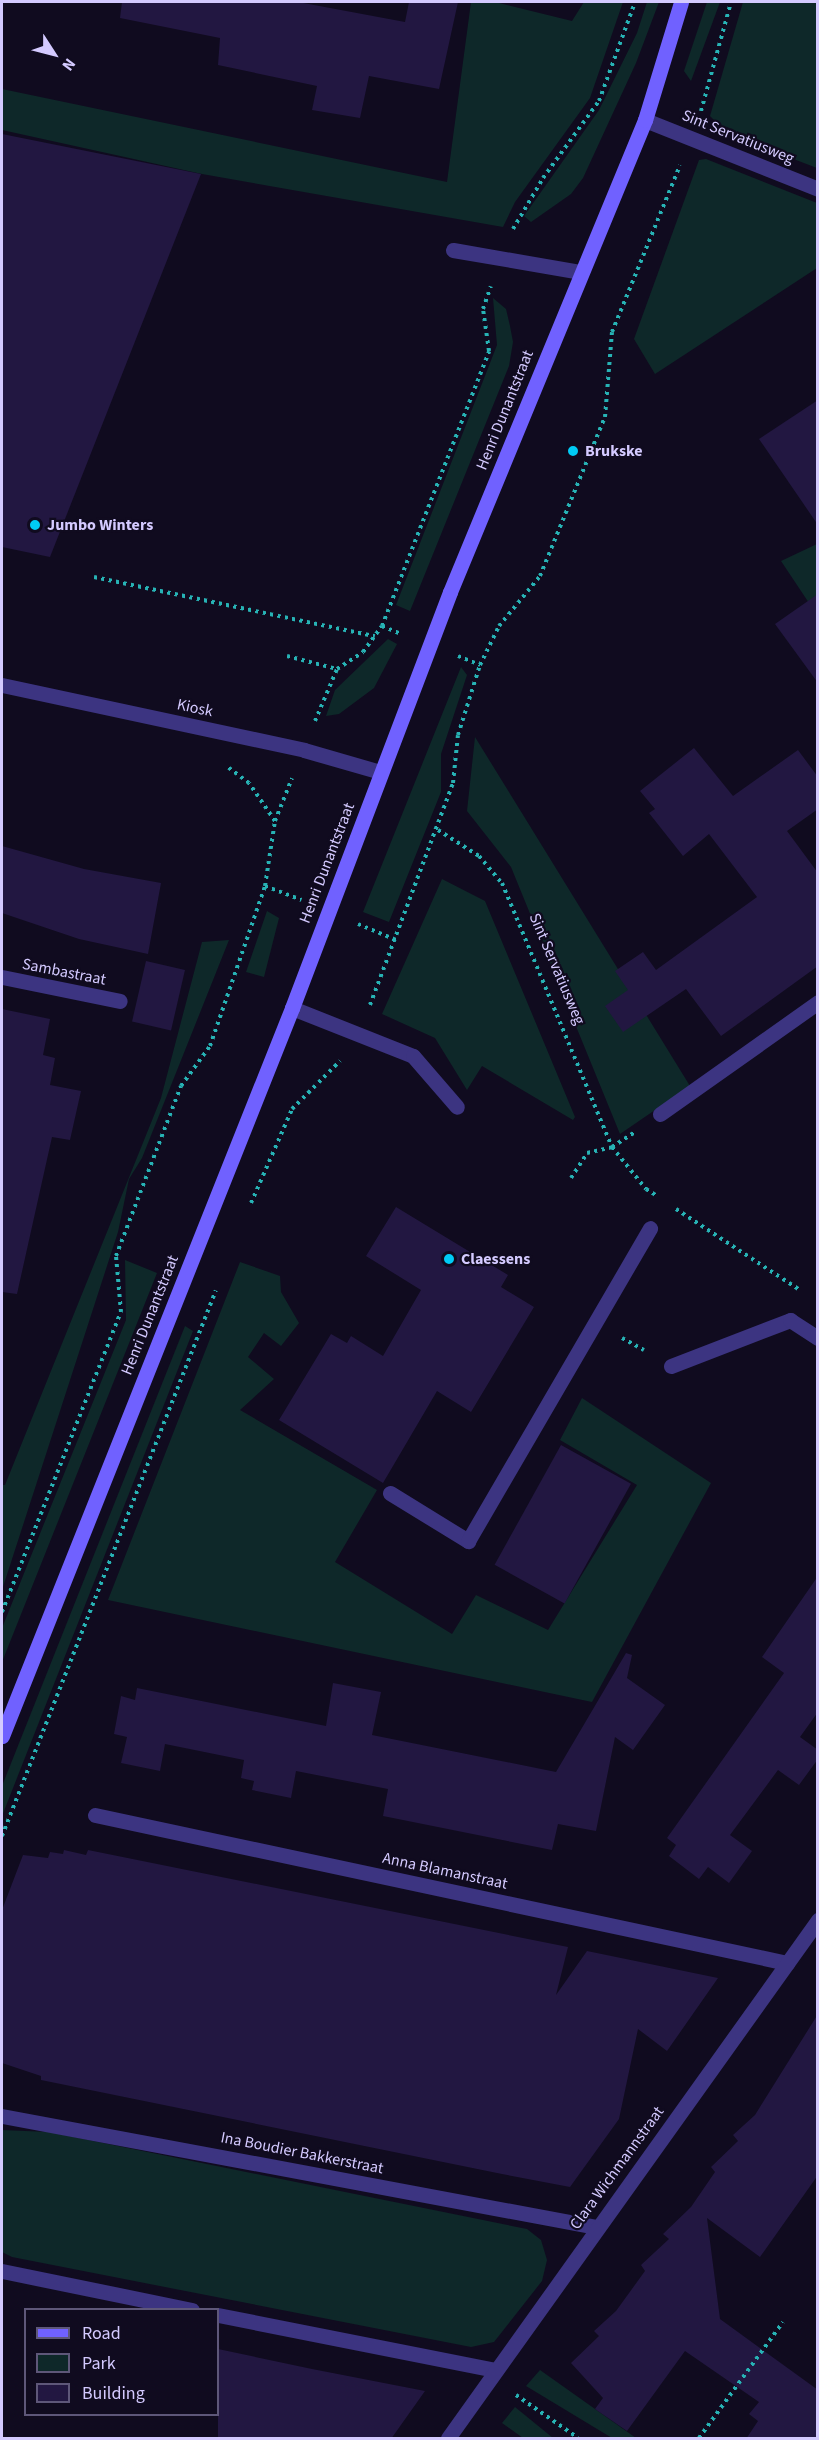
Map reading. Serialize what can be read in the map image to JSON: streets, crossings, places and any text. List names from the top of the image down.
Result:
{
  "streets": {
    "street": [
      "Sint Servatiusweg",
      "Henri Dunantstraat",
      "Kiosk",
      "Sambastraat",
      "Anna Blamanstraat",
      "Ina Boudier Bakkerstraat",
      "Clara Wichmannstraat"
    ]
  },
  "crossings": [
    ["Sint Servatiusweg", "Henri Dunantstraat"],
    ["Henri Dunantstraat", "Kiosk"],
    ["Anna Blamanstraat", "Clara Wichmannstraat"],
    ["Ina Boudier Bakkerstraat", "Clara Wichmannstraat"]
  ],
  "places": ["Brukske", "Jumbo Winters", "Claessens"],
  "legend": ["Road", "Park", "Building"],
  "north": "bottom right"
}
